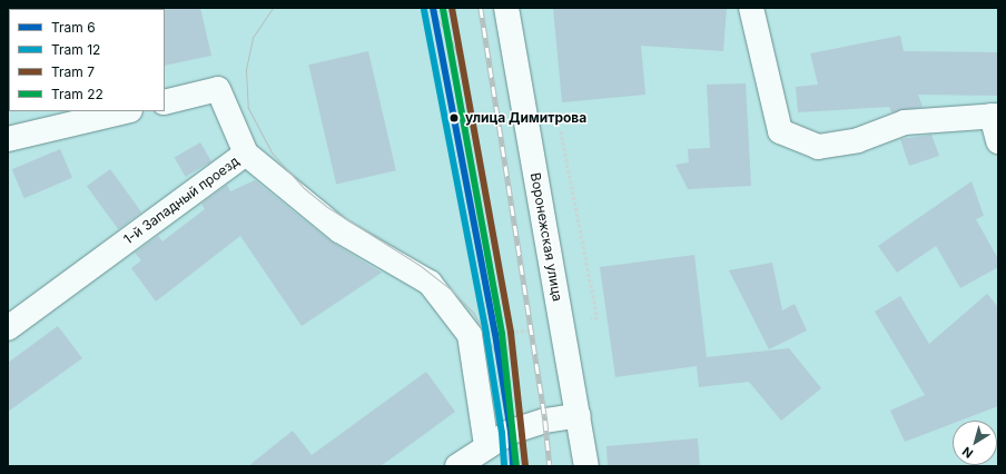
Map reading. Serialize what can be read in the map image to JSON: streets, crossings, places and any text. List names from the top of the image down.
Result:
{
  "streets": {
    "street": ["1-й Западный проезд", "Воронежская улица"]
  },
  "places": ["улица Димитрова"],
  "lines": [
    "tram line 6",
    "tram line 7",
    "tram line 22",
    "tram line 12"
  ],
  "legend": [
    "Tram 6",
    "Tram 12",
    "Tram 7",
    "Tram 22"
  ],
  "north": "bottom left"
}
